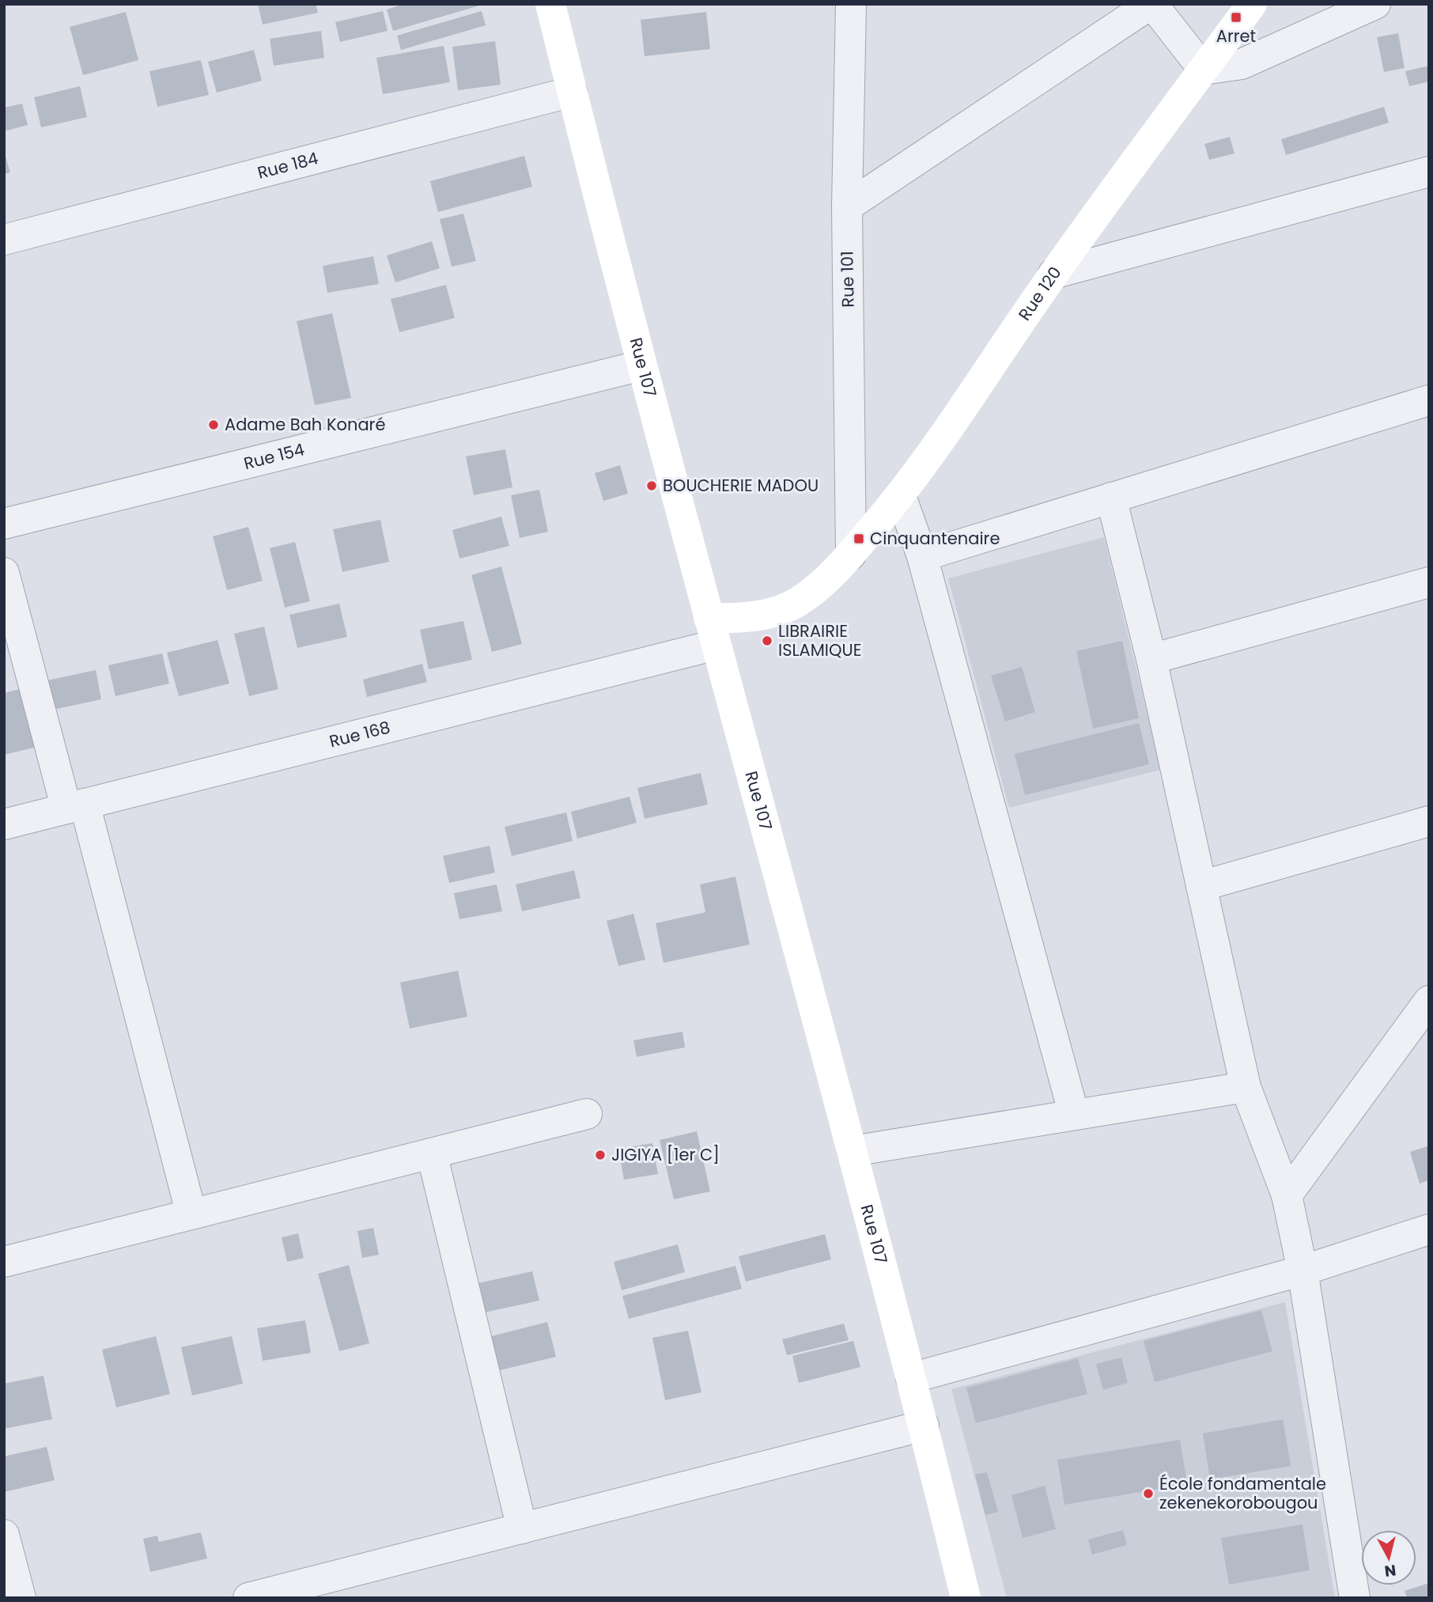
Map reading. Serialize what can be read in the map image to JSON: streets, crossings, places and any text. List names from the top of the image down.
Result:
{
  "streets": {
    "main road": ["Rue 120", "Rue 107"],
    "street": [
      "Rue 184",
      "Rue 101",
      "Rue 154",
      "Rue 168"
    ]
  },
  "crossings": [
    ["Rue 184", "Rue 107"],
    ["Rue 101", "Rue 120"],
    ["Rue 120", "Rue 107"],
    ["Rue 120", "Rue 168"],
    ["Rue 107", "Rue 154"],
    ["Rue 107", "Rue 168"]
  ],
  "places": {
    "transit": ["Arret", "Cinquantenaire"],
    "other": [
      "Adame Bah Konaré",
      "BOUCHERIE MADOU",
      "LIBRAIRIE ISLAMIQUE",
      "JIGIYA [1er C]",
      "École fondamentale zekenekorobougou"
    ]
  },
  "north": "bottom"
}
